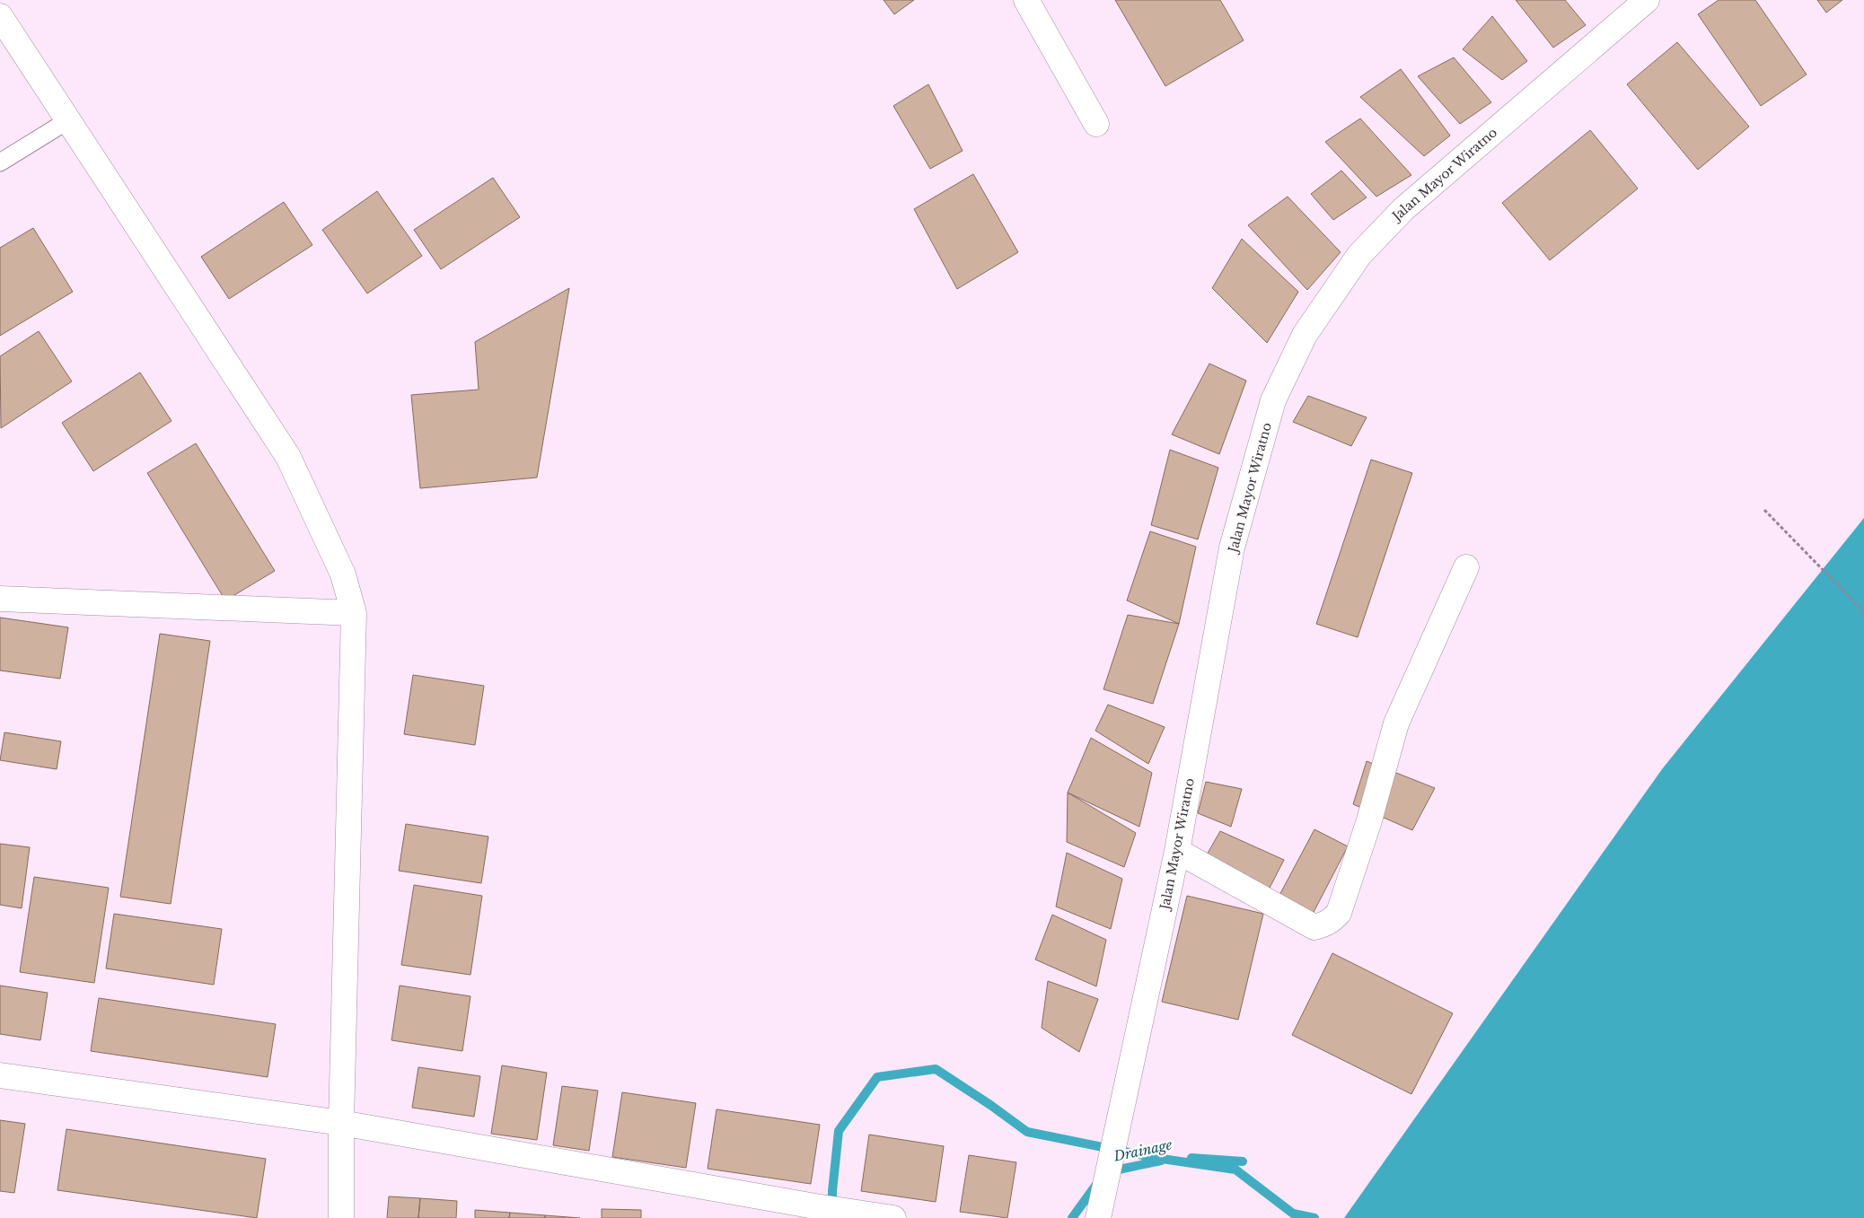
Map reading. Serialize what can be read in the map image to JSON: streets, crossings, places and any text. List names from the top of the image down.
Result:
{
  "streets": {
    "street": ["Jalan Mayor Wiratno"]
  },
  "water": ["Drainage"]
}
